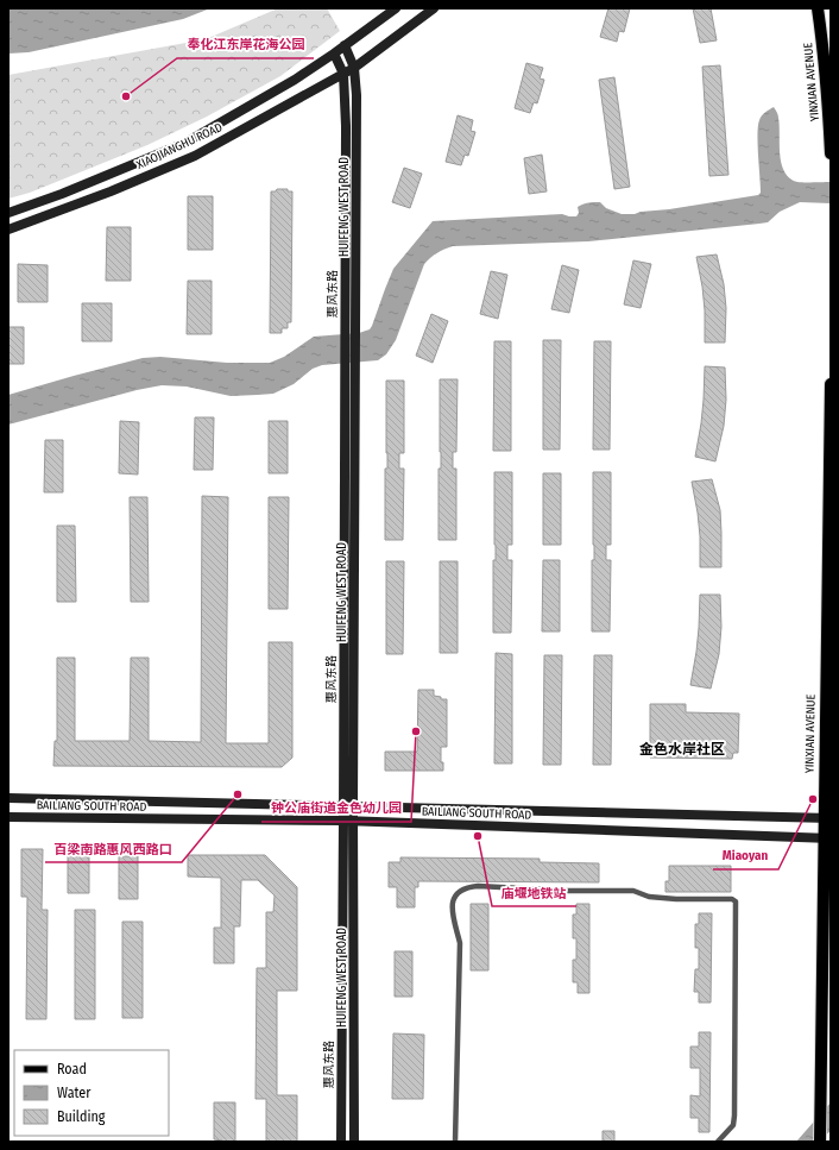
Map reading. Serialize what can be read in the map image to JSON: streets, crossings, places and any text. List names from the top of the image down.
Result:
{
  "streets": {
    "main road": ["YINXIAN AVENUE"],
    "street": [
      "XIAOJIANGHU ROAD",
      "HUIFENG WEST ROAD",
      "惠风东路",
      "BAILIANG SOUTH ROAD"
    ]
  },
  "crossings": [
    ["YINXIAN AVENUE", "BAILIANG SOUTH ROAD"],
    ["XIAOJIANGHU ROAD", "HUIFENG WEST ROAD"],
    ["XIAOJIANGHU ROAD", "惠风东路"],
    ["HUIFENG WEST ROAD", "惠风东路"],
    ["HUIFENG WEST ROAD", "BAILIANG SOUTH ROAD"],
    ["惠风东路", "BAILIANG SOUTH ROAD"]
  ],
  "districts": ["金色水岸社区"],
  "places": [
    "奉化江东岸花海公园",
    "钟公庙街道金色幼儿园",
    "百梁南路惠风西路口",
    "Miaoyan",
    "庙堰地铁站"
  ],
  "legend": ["Road", "Water", "Building"]
}
